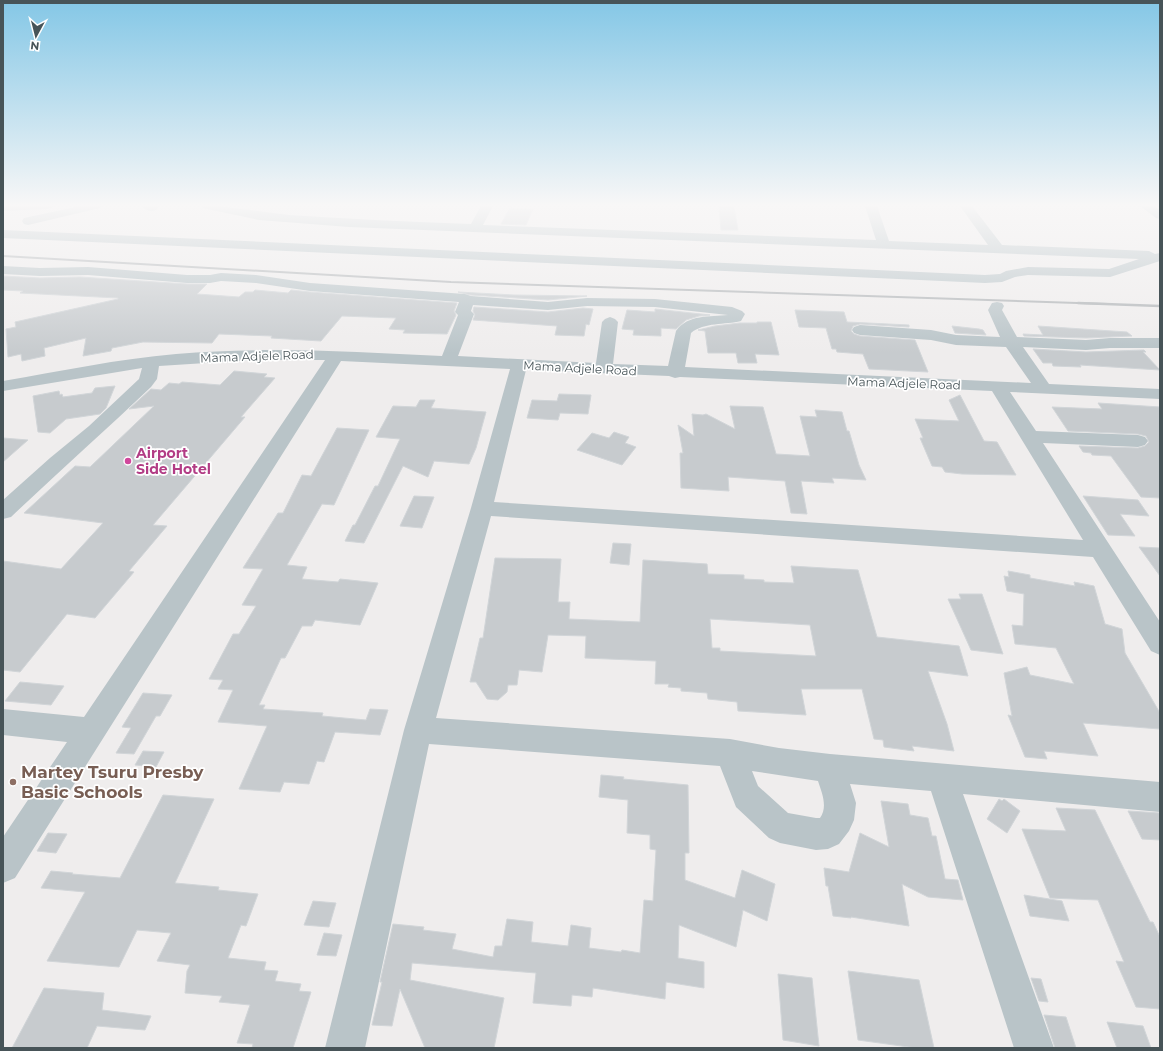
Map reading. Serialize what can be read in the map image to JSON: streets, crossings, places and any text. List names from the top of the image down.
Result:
{
  "streets": {
    "street": ["Mama Adjele Road"]
  },
  "places": ["Airport Side Hotel", "Martey Tsuru Presby Basic Schools"],
  "north": "bottom"
}
